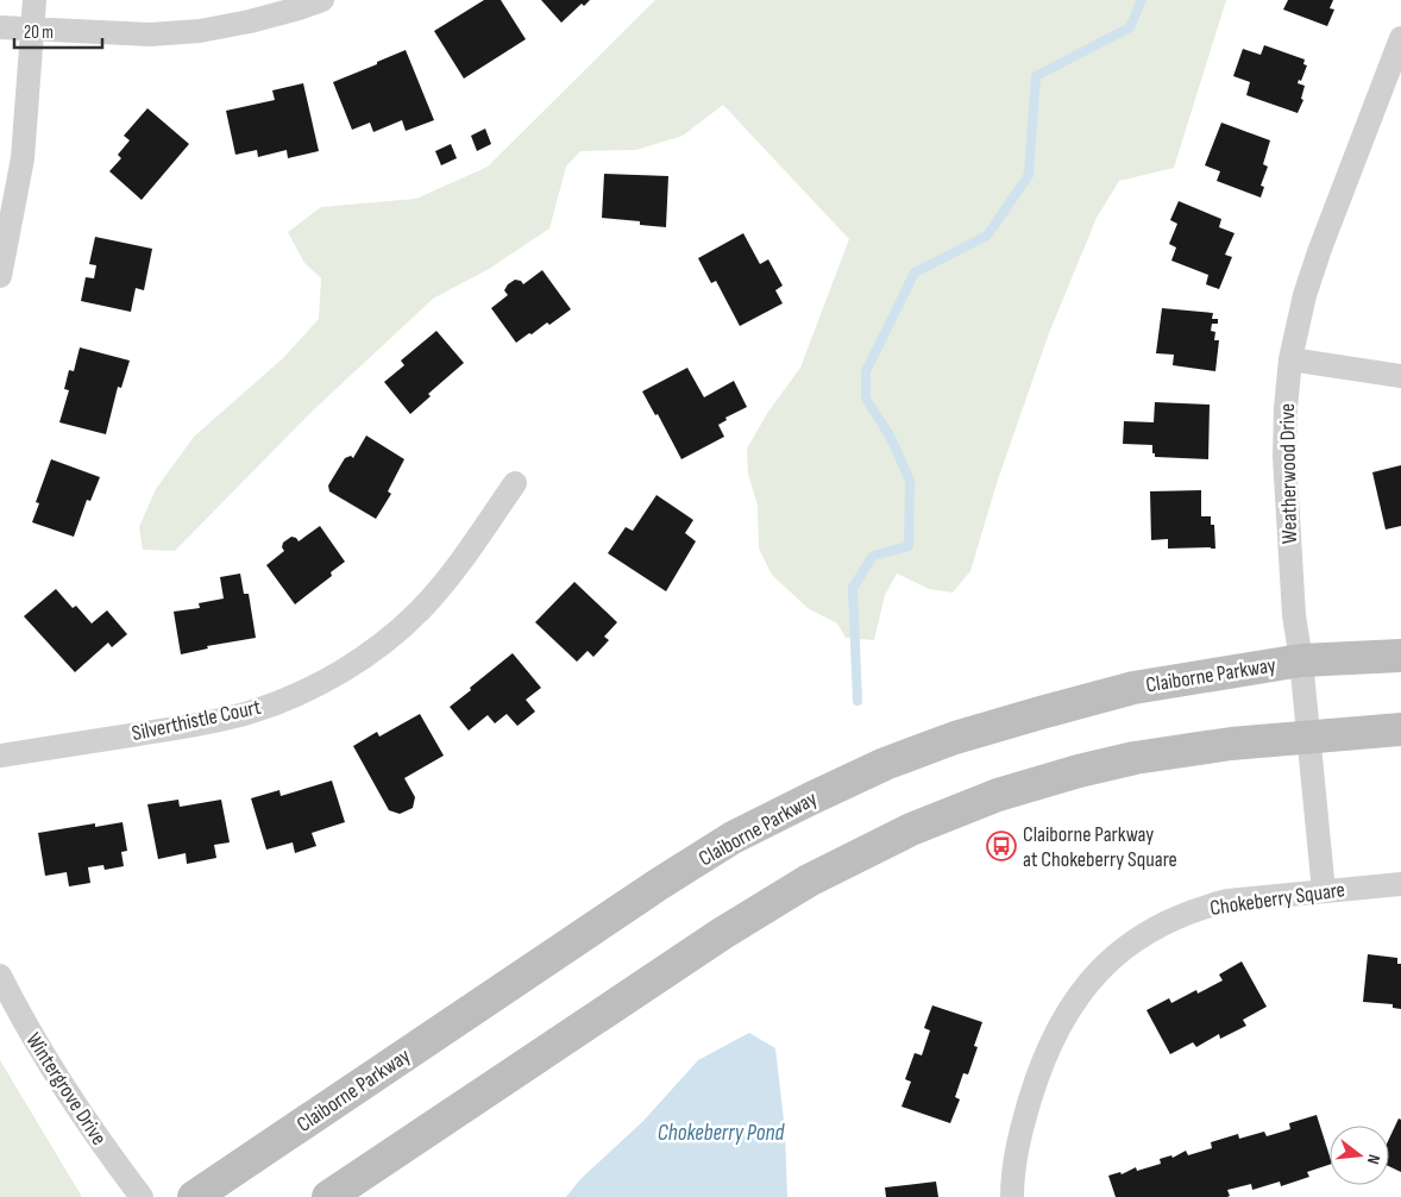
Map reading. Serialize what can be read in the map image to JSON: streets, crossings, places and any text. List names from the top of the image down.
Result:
{
  "streets": {
    "main road": ["Claiborne Parkway"],
    "street": [
      "Weatherwood Drive",
      "Silverthistle Court",
      "Chokeberry Square",
      "Wintergrove Drive"
    ]
  },
  "crossings": [
    ["Weatherwood Drive", "Claiborne Parkway"],
    ["Weatherwood Drive", "Chokeberry Square"]
  ],
  "water": ["Chokeberry Pond"],
  "places": {
    "bus stop": ["Claiborne Parkway at Chokeberry Square"]
  },
  "scale_bar": "20 m",
  "north": "right"
}
